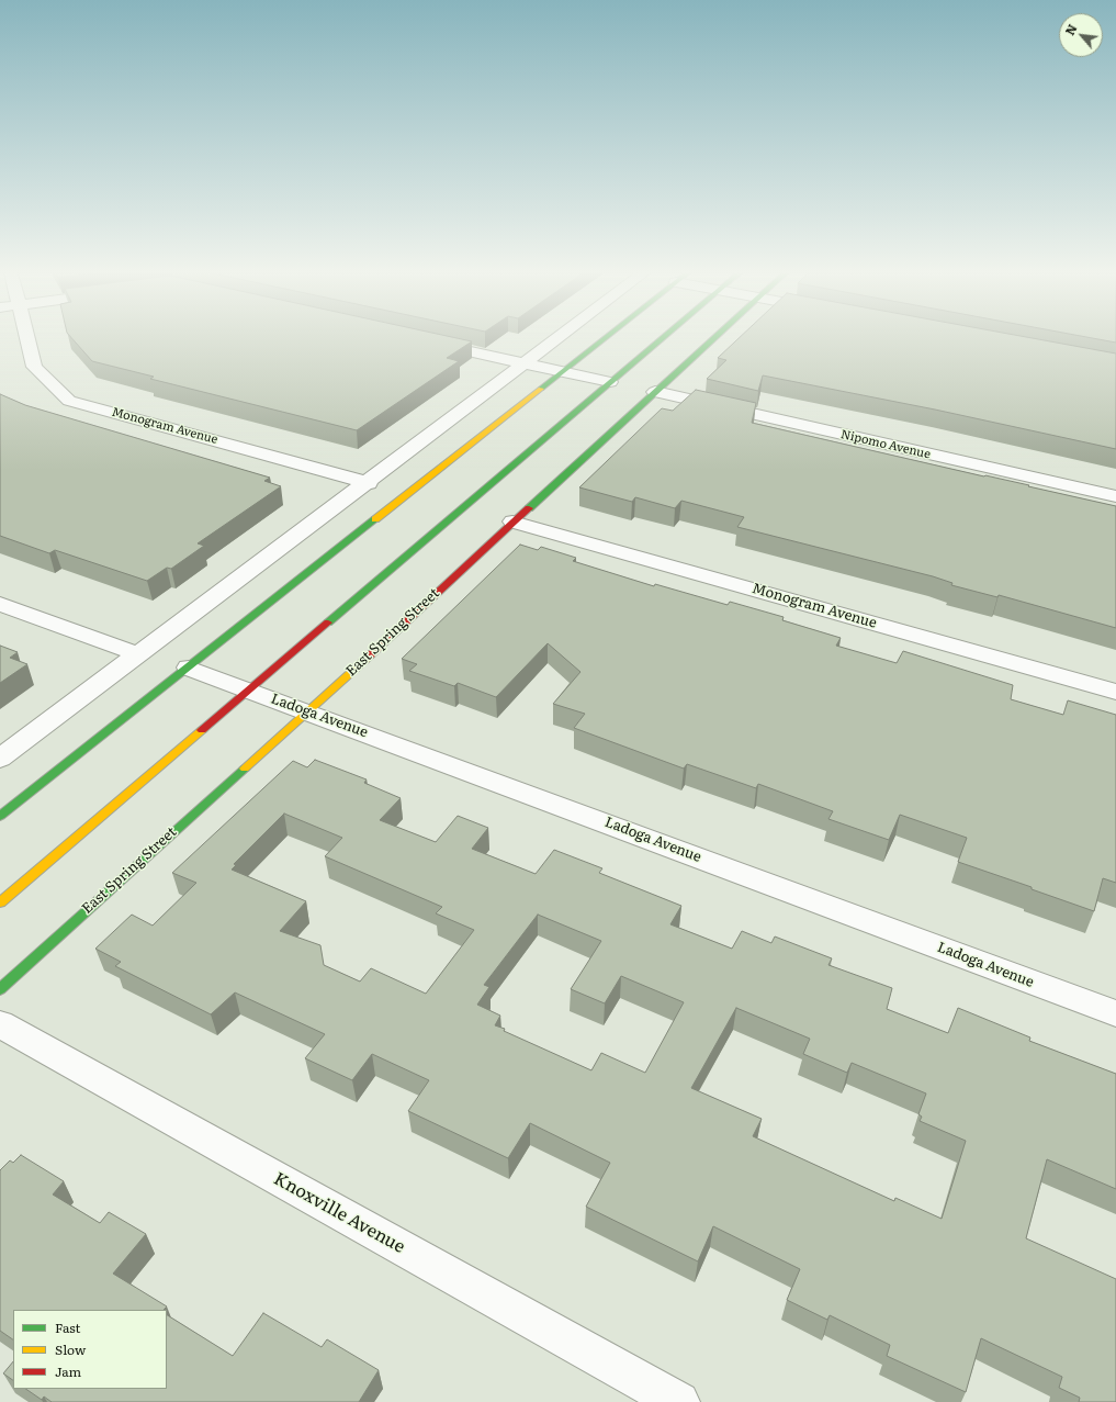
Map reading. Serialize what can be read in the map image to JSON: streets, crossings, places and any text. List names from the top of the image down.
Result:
{
  "streets": {
    "main road": ["East Spring Street"],
    "street": [
      "Monogram Avenue",
      "Nipomo Avenue",
      "Ladoga Avenue",
      "Knoxville Avenue"
    ]
  },
  "crossings": [
    ["Monogram Avenue", "East Spring Street"],
    ["Nipomo Avenue", "East Spring Street"],
    ["East Spring Street", "Ladoga Avenue"]
  ],
  "legend": ["Fast", "Slow", "Jam"],
  "north": "top left"
}
